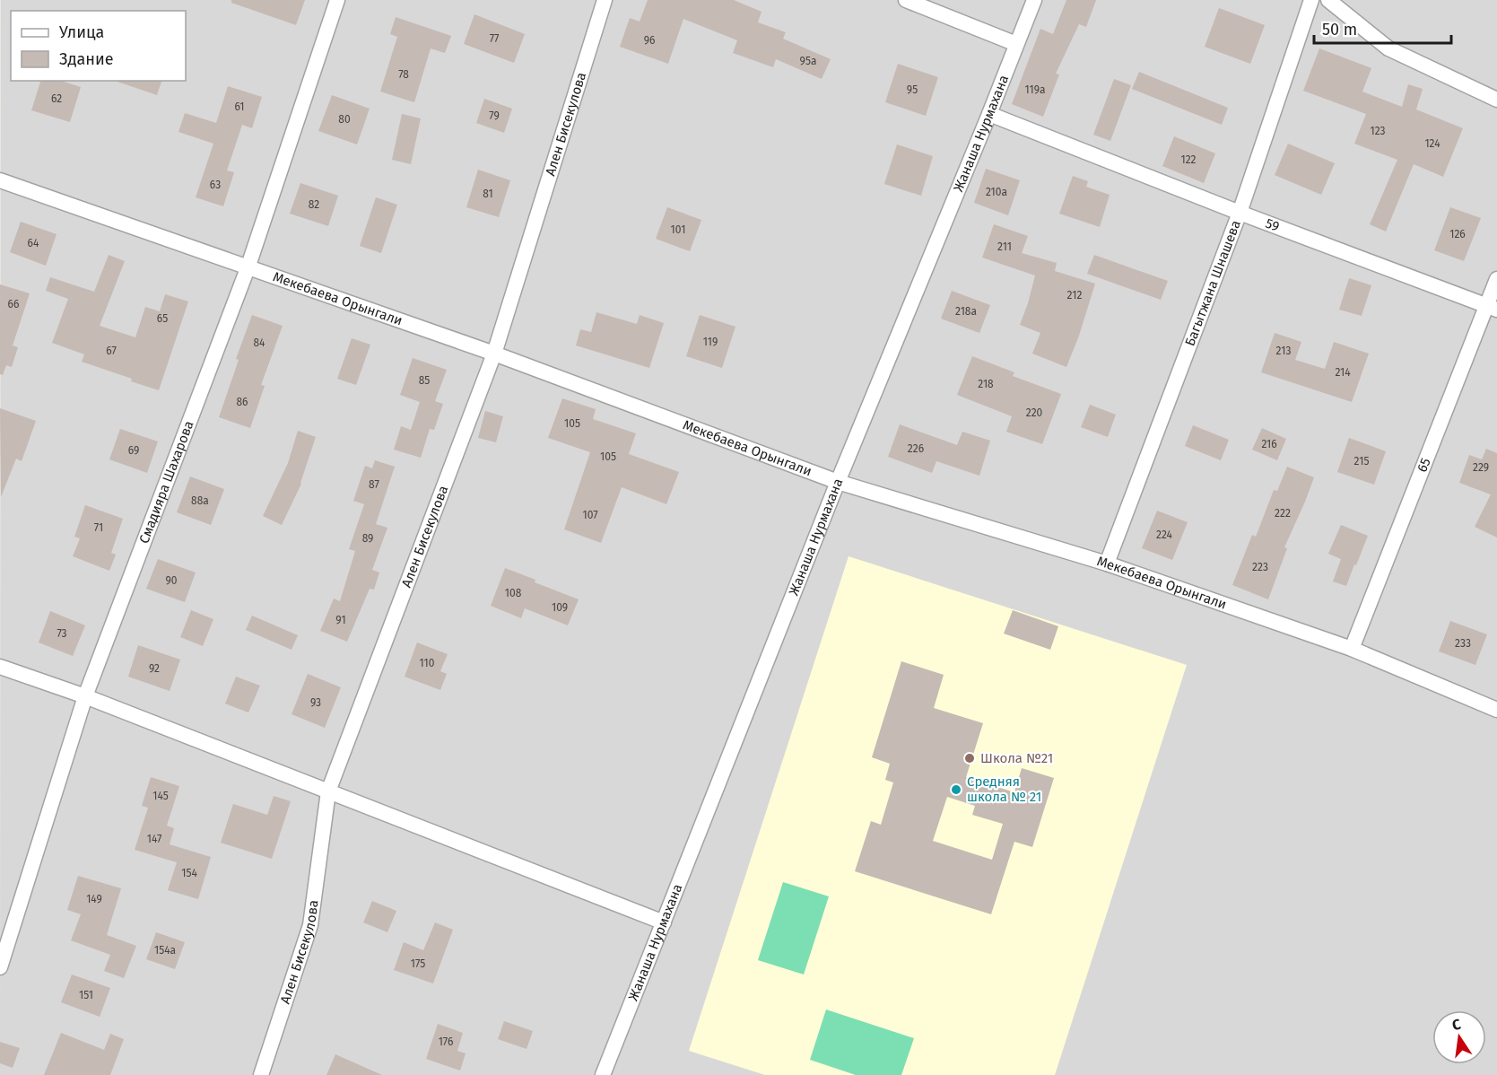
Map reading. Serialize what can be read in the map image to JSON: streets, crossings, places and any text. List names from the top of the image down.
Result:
{
  "streets": {
    "street": [
      "Ален Бисекулова",
      "Жанаша Нурмахана",
      "59",
      "Багытжана Шнашева",
      "Мекебаева Орынгали",
      "65",
      "Смадияра Шахарова"
    ]
  },
  "crossings": [
    ["Ален Бисекулова", "Мекебаева Орынгали"],
    ["Жанаша Нурмахана", "59"],
    ["Жанаша Нурмахана", "Мекебаева Орынгали"],
    ["59", "Багытжана Шнашева"],
    ["59", "65"],
    ["Багытжана Шнашева", "Мекебаева Орынгали"],
    ["Мекебаева Орынгали", "65"],
    ["Мекебаева Орынгали", "Смадияра Шахарова"]
  ],
  "places": ["Школа №21", "Средняя школа № 21"],
  "house_numbers": [
    "77",
    "96",
    "95а",
    "78",
    "95",
    "119а",
    "62",
    "61",
    "79",
    "80",
    "123",
    "124",
    "122",
    "63",
    "210а",
    "81",
    "82",
    "101",
    "126",
    "64",
    "211",
    "212",
    "66",
    "218а",
    "65",
    "119",
    "84",
    "67",
    "213",
    "214",
    "85",
    "218",
    "86",
    "220",
    "105",
    "216",
    "226",
    "69",
    "105",
    "215",
    "229",
    "87",
    "88а",
    "222",
    "107",
    "71",
    "224",
    "89",
    "223",
    "90",
    "108",
    "109",
    "91",
    "73",
    "233",
    "110",
    "92",
    "93",
    "145",
    "147",
    "154",
    "149",
    "154а",
    "175",
    "151",
    "176"
  ],
  "legend": ["Улица", "Здание"],
  "scale_bar": "50 m",
  "north": "top"
}
